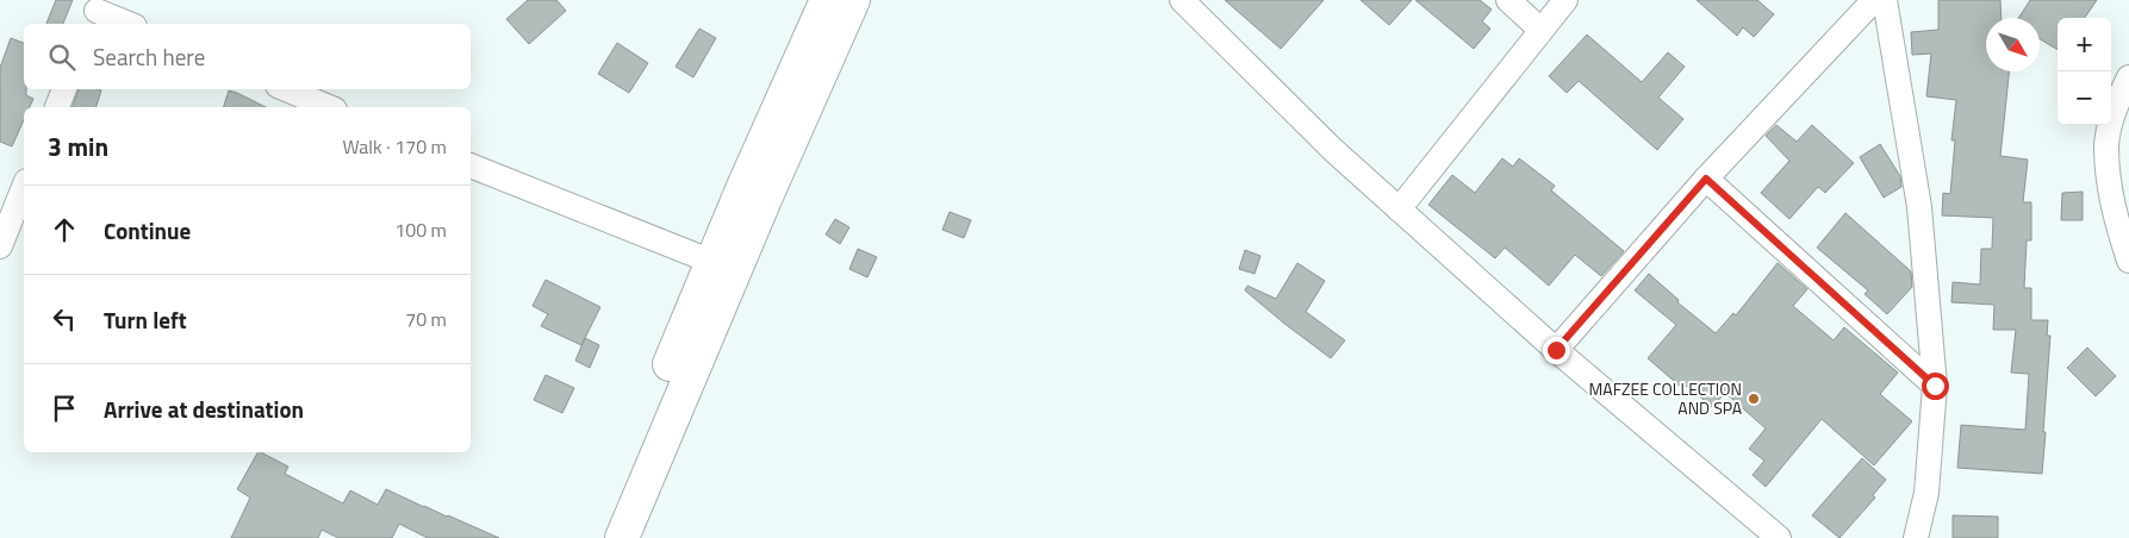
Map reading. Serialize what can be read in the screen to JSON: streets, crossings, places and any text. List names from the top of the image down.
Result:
{
  "places": ["MAFZEE COLLECTION AND SPA"],
  "north": "bottom right",
  "page": {
    "map_buttons": ["+", "−"],
    "search": "Search here",
    "heading": ["3 min", "Walk · 170 m"],
    "list": [
      ["Continue", "100 m"],
      ["Turn left", "70 m"],
      "Arrive at destination"
    ]
  }
}
